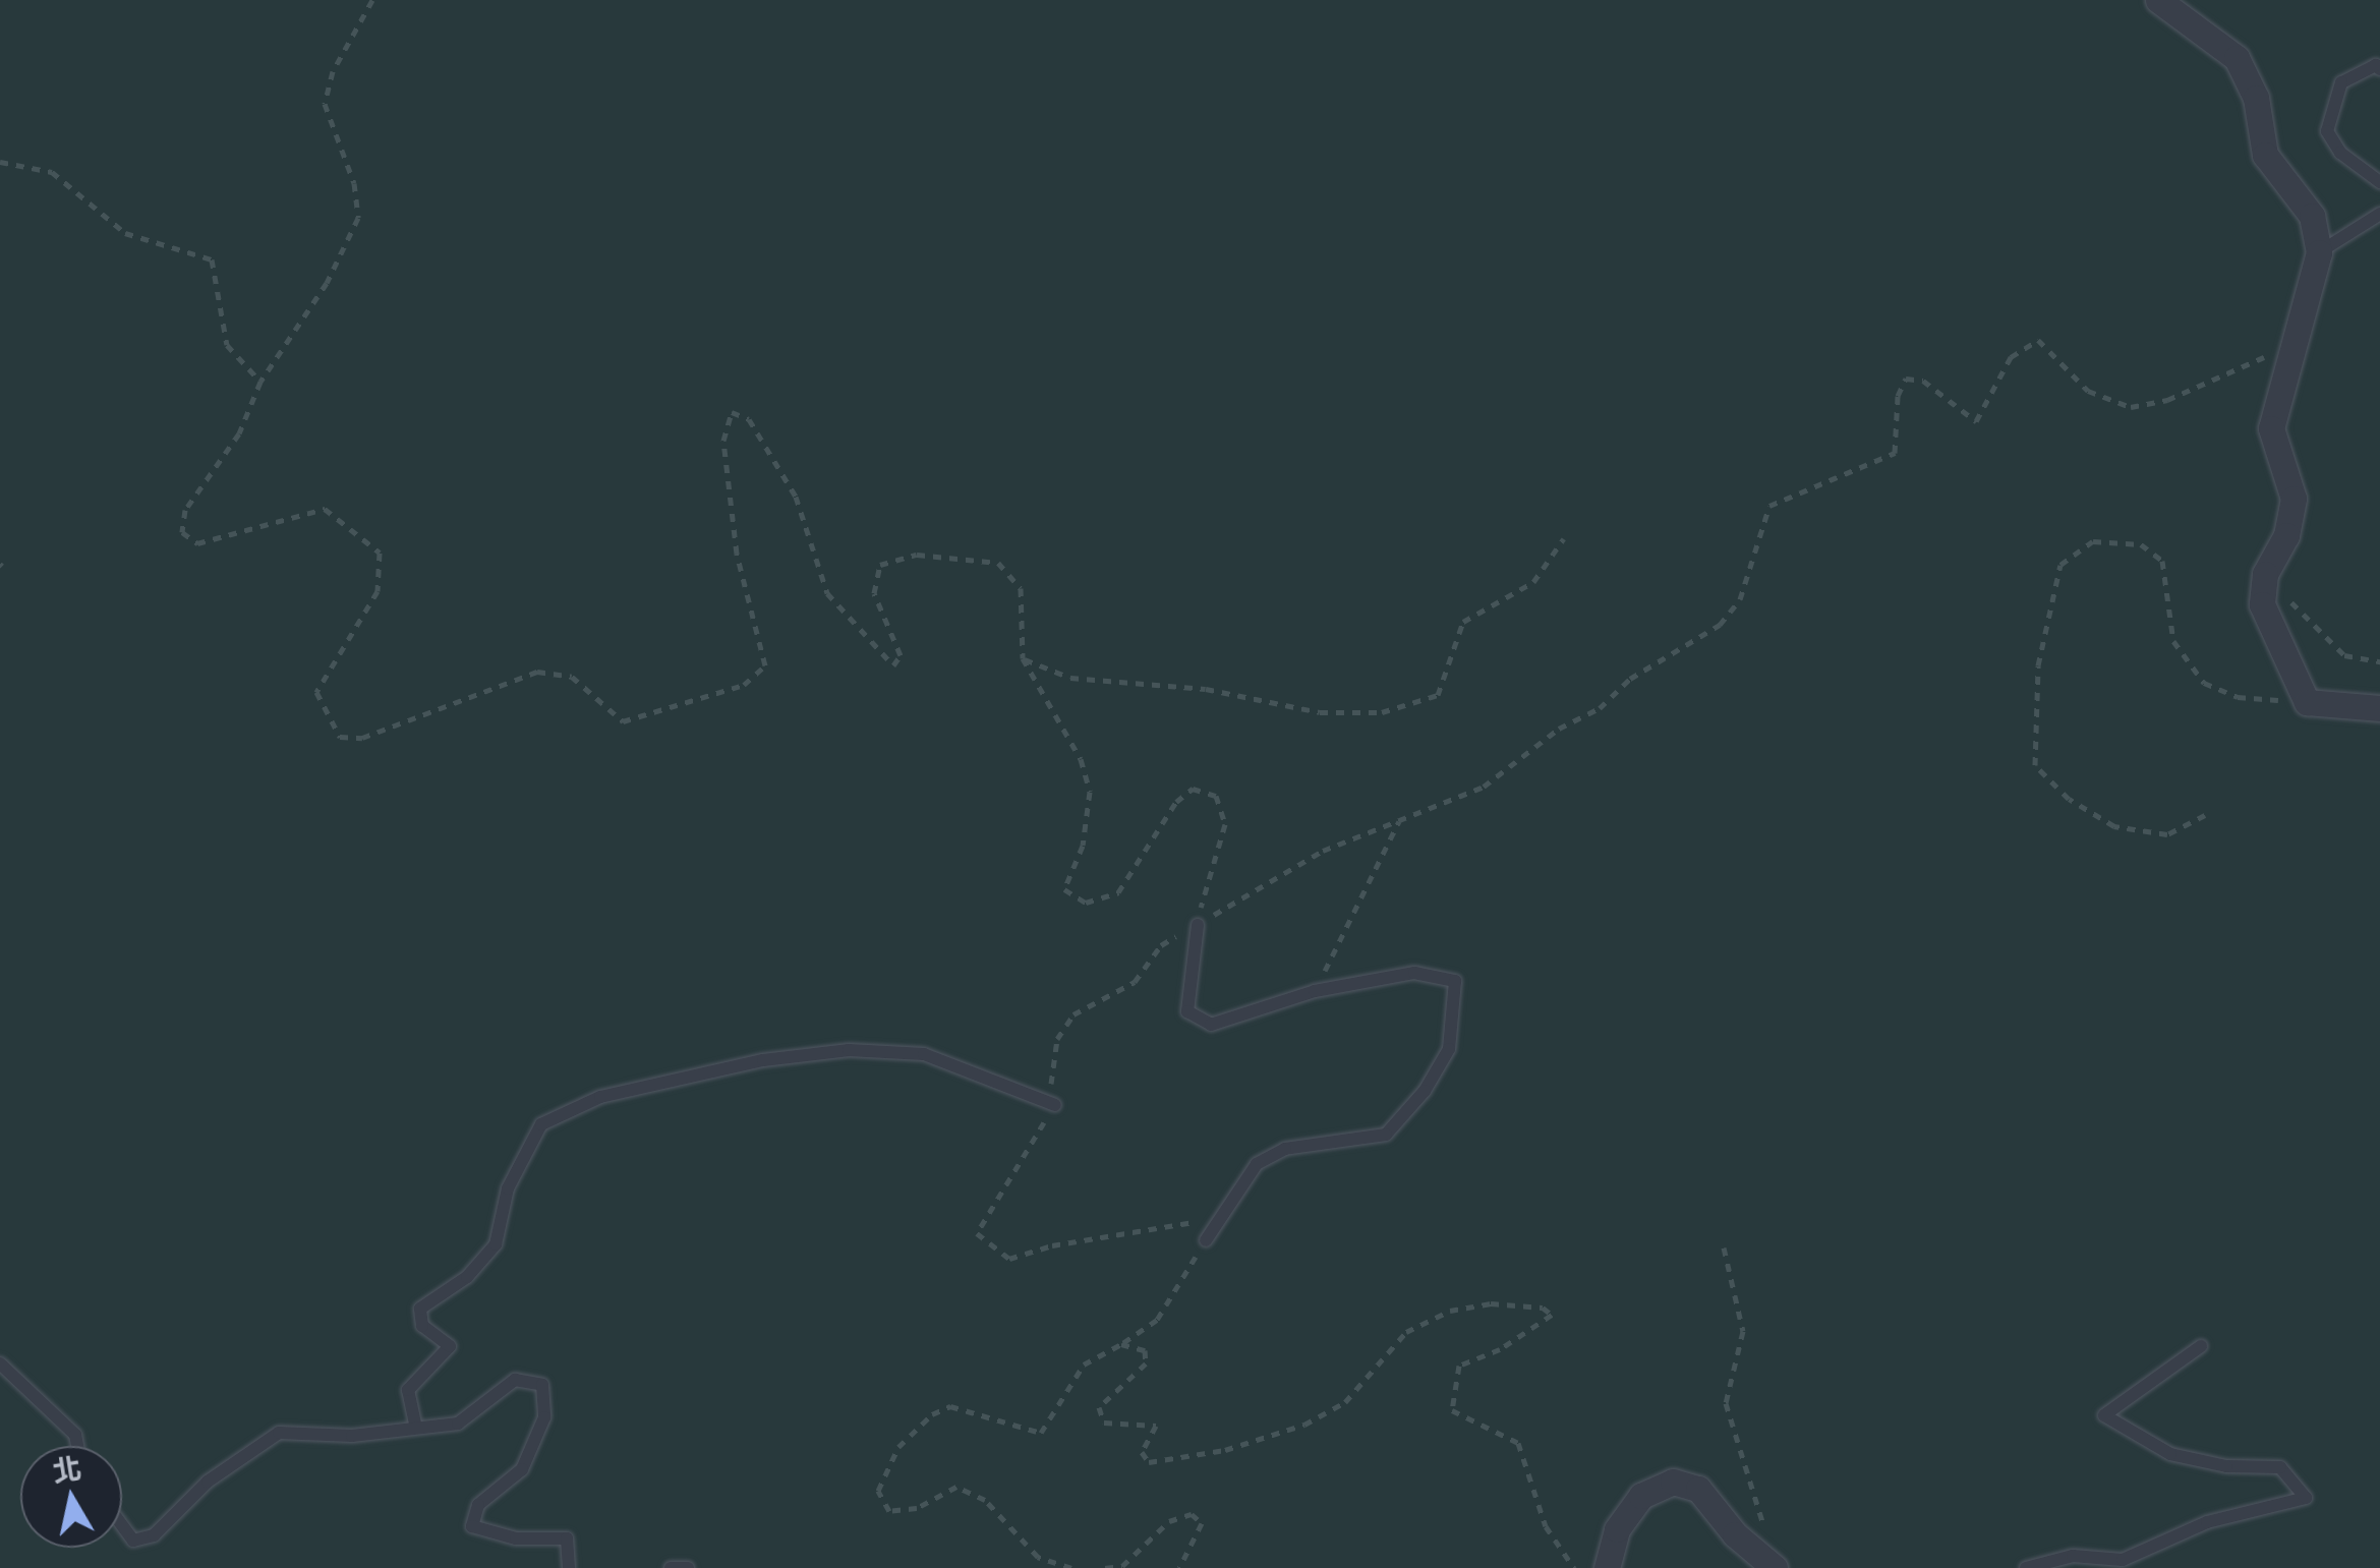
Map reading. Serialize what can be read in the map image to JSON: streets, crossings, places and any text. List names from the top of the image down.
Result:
{
  "north": "top"
}
